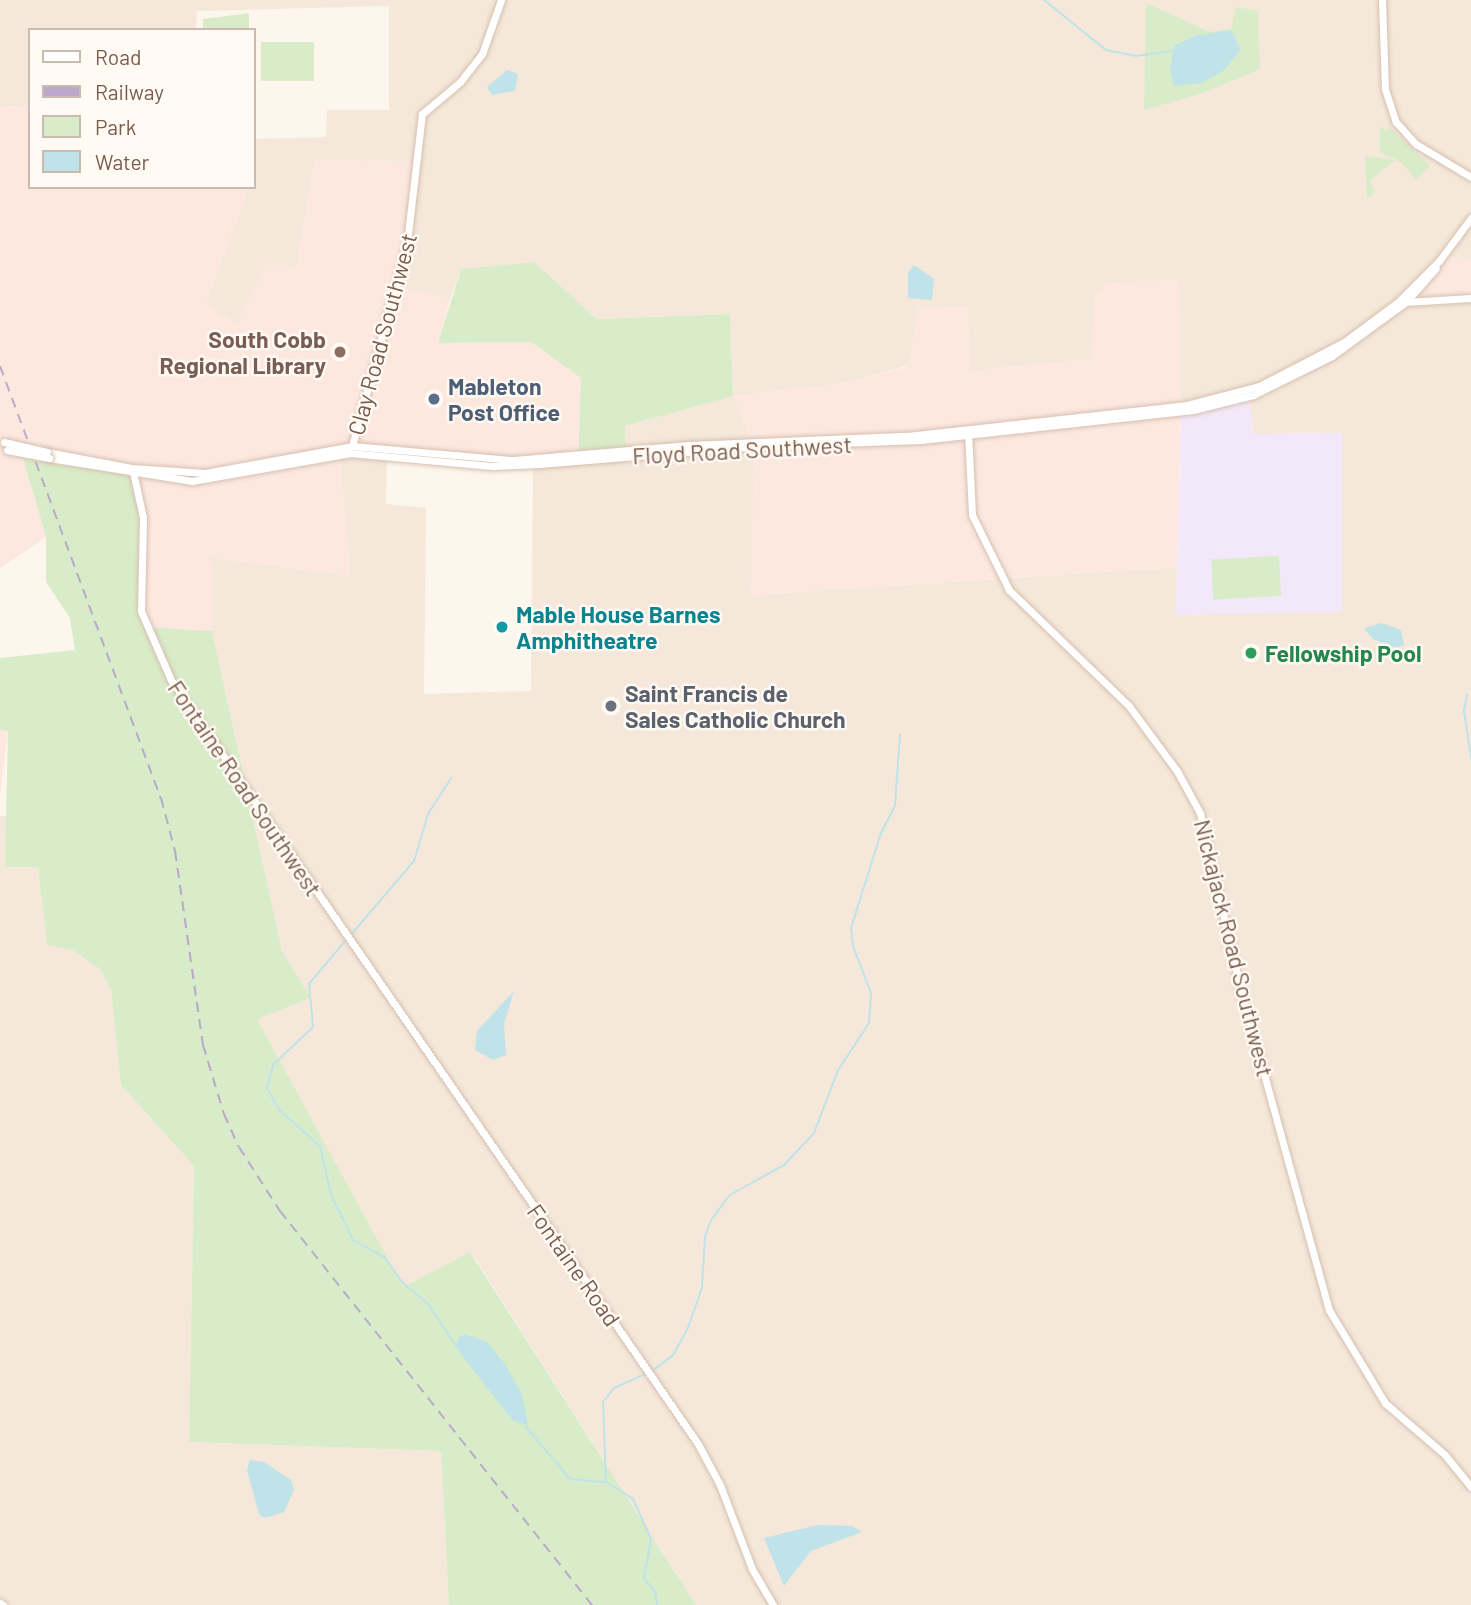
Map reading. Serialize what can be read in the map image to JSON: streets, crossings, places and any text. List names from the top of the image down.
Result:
{
  "streets": {
    "main road": [
      "Clay Road Southwest",
      "Floyd Road Southwest",
      "Fontaine Road Southwest",
      "Nickajack Road Southwest",
      "Fontaine Road"
    ]
  },
  "crossings": [
    ["Clay Road Southwest", "Floyd Road Southwest"],
    ["Floyd Road Southwest", "Fontaine Road Southwest"],
    ["Floyd Road Southwest", "Nickajack Road Southwest"],
    ["Fontaine Road Southwest", "Fontaine Road"]
  ],
  "places": [
    "South Cobb Regional Library",
    "Mableton Post Office",
    "Mable House Barnes Amphitheatre",
    "Fellowship Pool",
    "Saint Francis de Sales Catholic Church"
  ],
  "legend": [
    "Road",
    "Railway",
    "Park",
    "Water"
  ]
}
